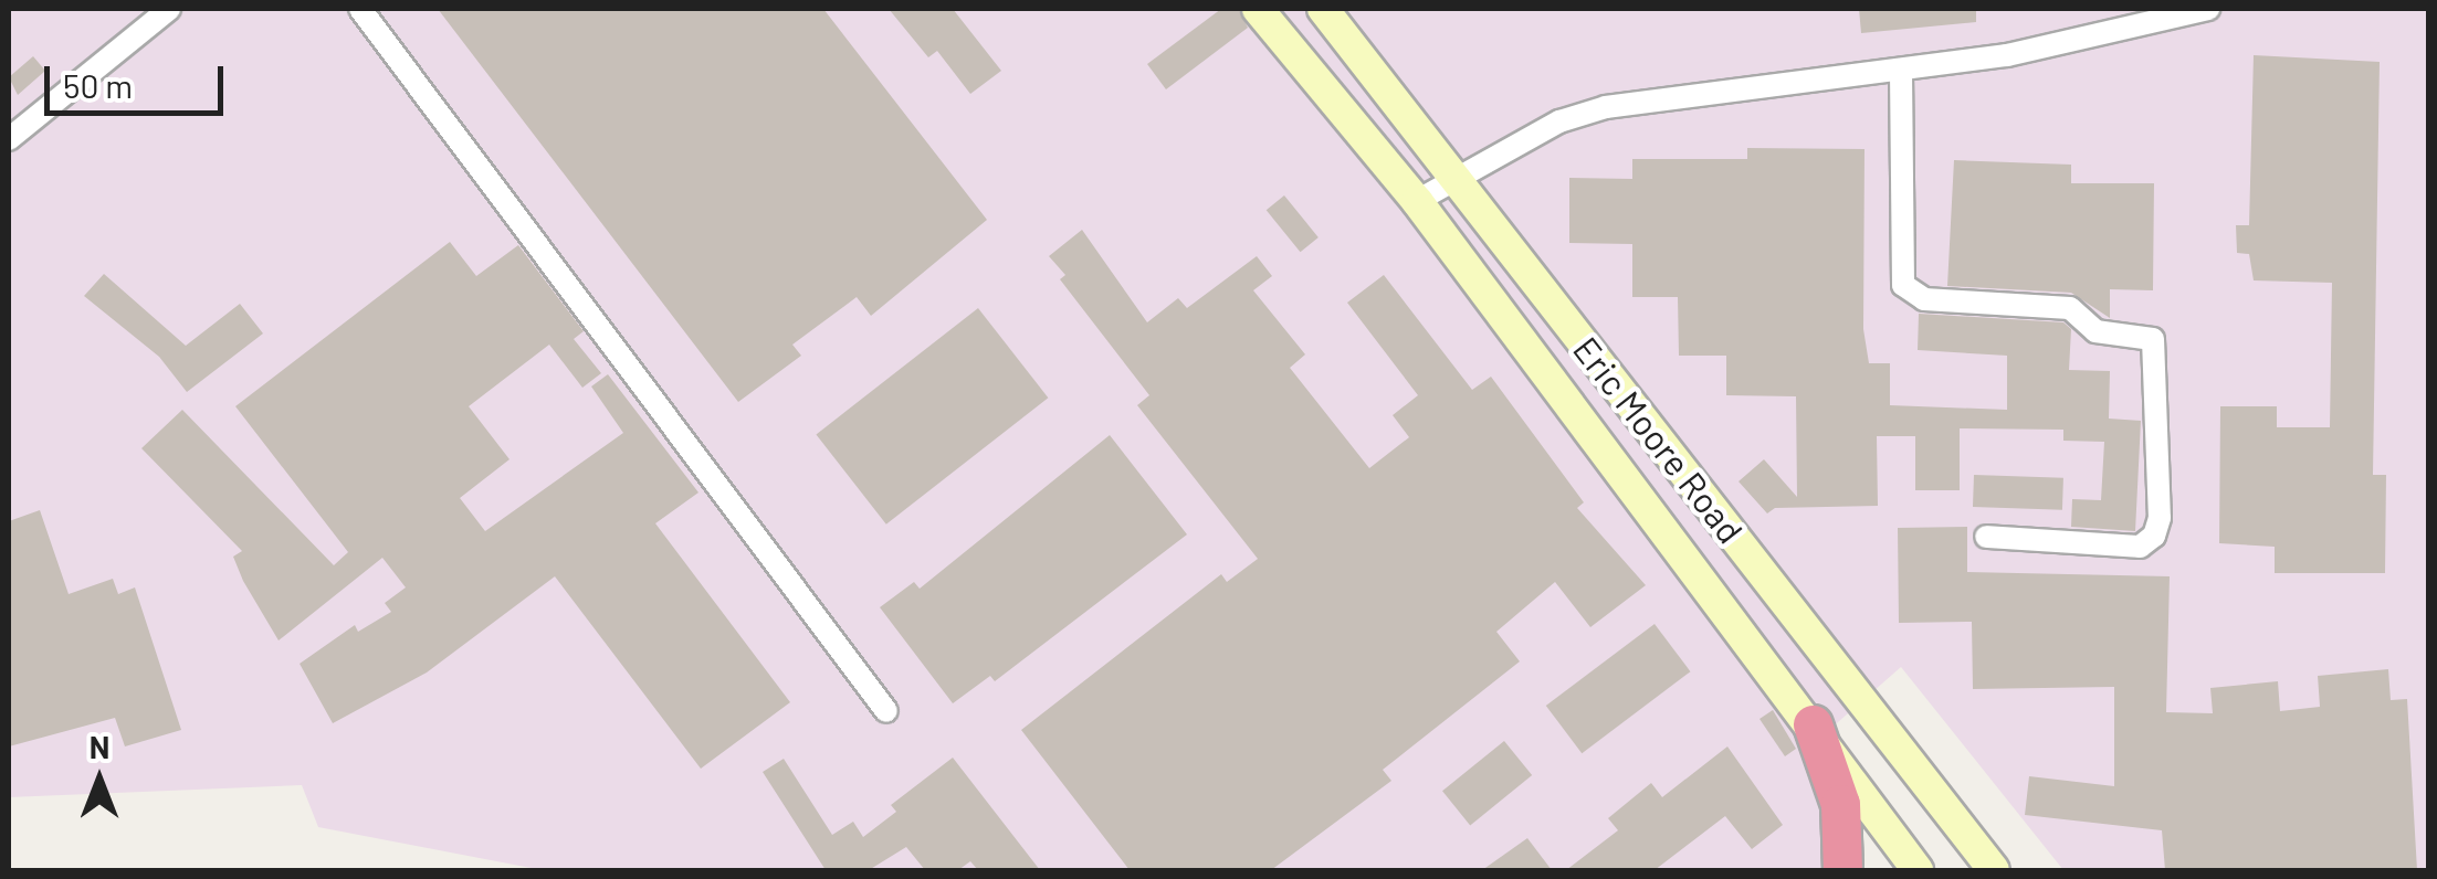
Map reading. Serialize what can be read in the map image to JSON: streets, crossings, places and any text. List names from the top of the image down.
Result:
{
  "streets": {
    "street": ["Eric Moore Road"]
  },
  "scale_bar": "50 m",
  "north": "top"
}
